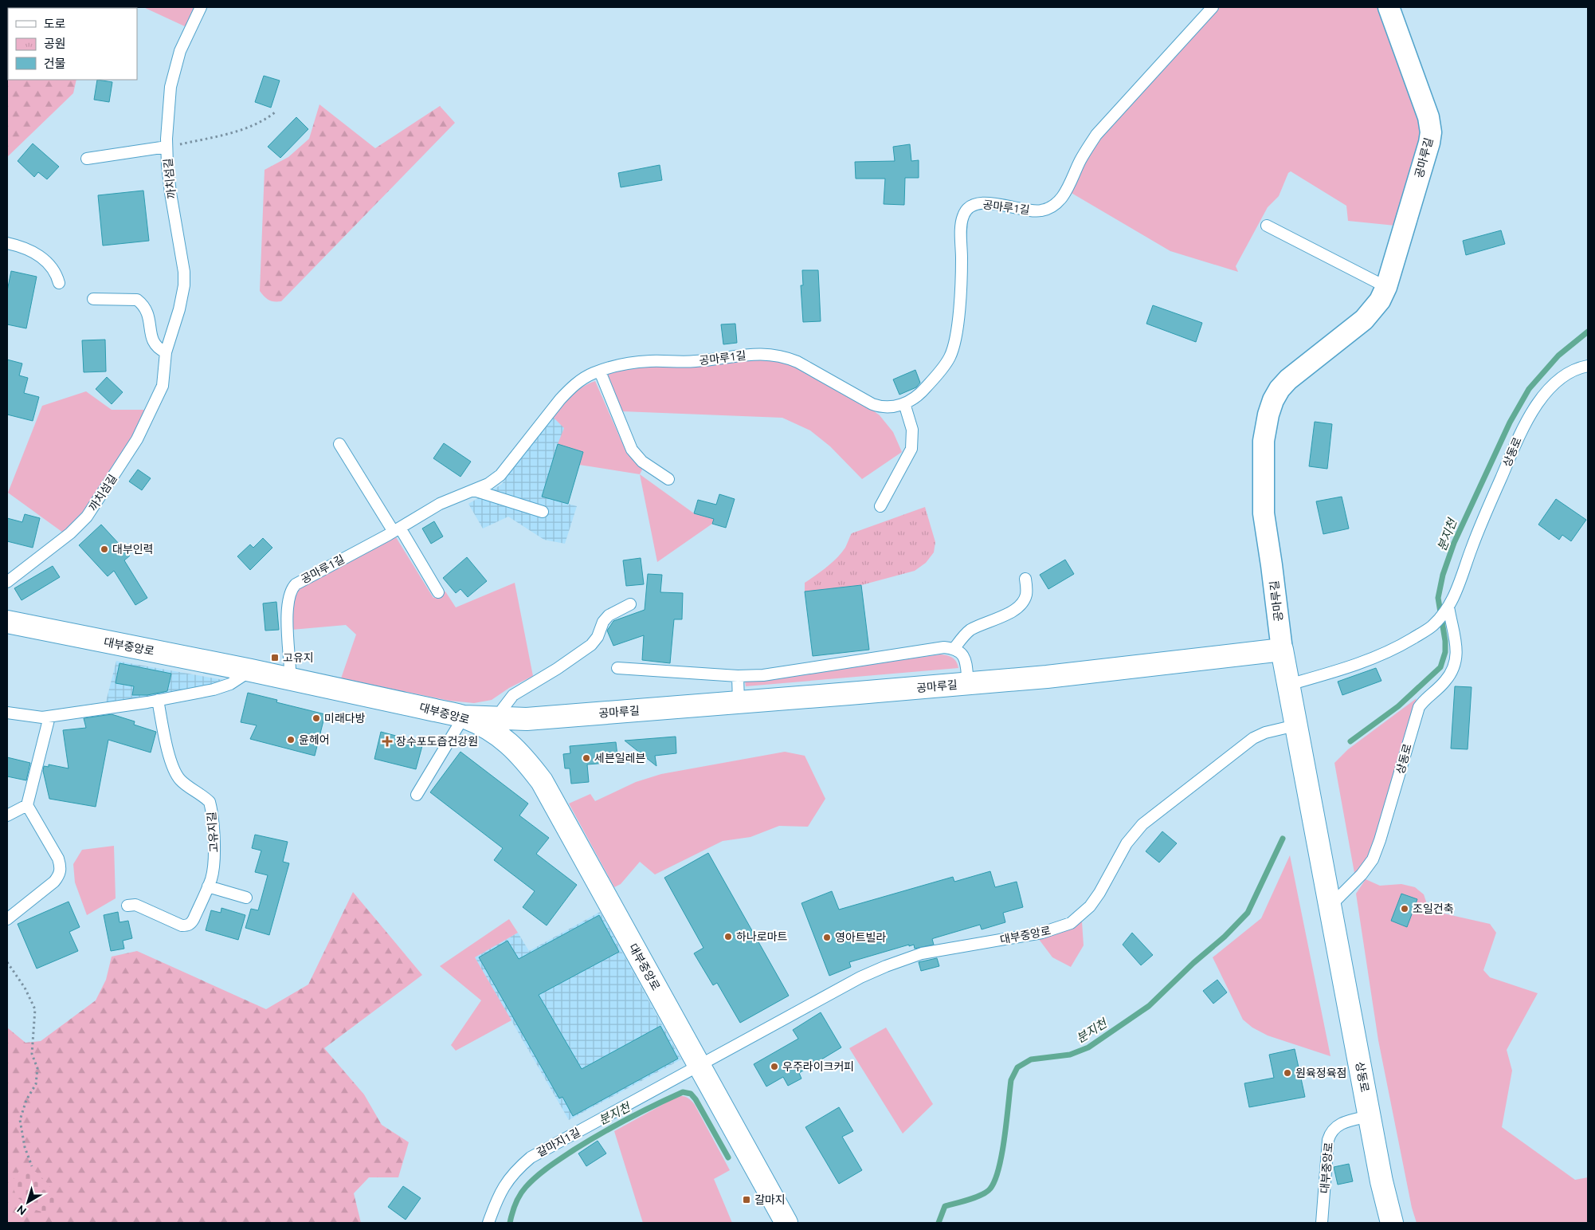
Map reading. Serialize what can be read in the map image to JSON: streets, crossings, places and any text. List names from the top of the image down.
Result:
{
  "streets": {
    "street": ["공마루길", "상동로", "대부중앙로"],
    "lane": [
      "까치섬길",
      "공마루1길",
      "고유지길",
      "갈마지1길"
    ]
  },
  "crossings": [
    ["공마루길", "상동로"],
    ["공마루길", "대부중앙로"],
    ["공마루1길", "대부중앙로"],
    ["상동로", "대부중앙로"],
    ["대부중앙로", "갈마지1길"]
  ],
  "water": ["분지천"],
  "places": {
    "other": [
      "대부인력",
      "미래다방",
      "윤헤어",
      "세븐일레븐",
      "조일건축",
      "하나로마트",
      "영아트빌라",
      "우주라이크커피",
      "원육정육점"
    ],
    "transit": ["고유지", "갈마지"],
    "health": ["장수포도즙건강원"]
  },
  "legend": ["도로", "공원", "건물"],
  "north": "bottom left"
}
